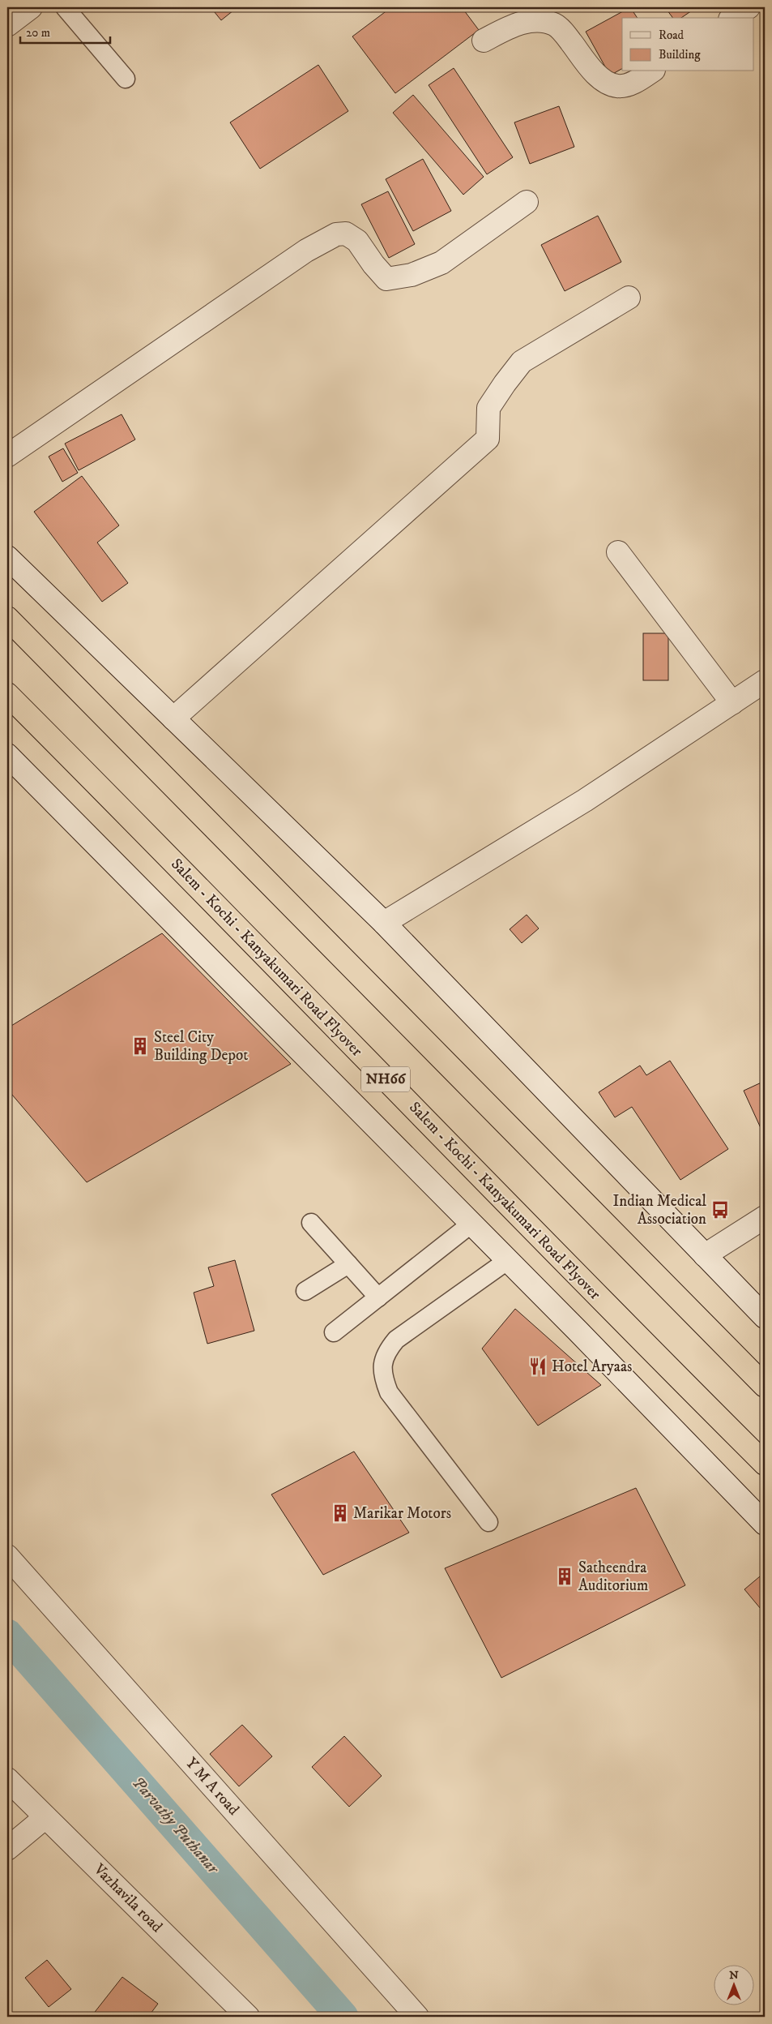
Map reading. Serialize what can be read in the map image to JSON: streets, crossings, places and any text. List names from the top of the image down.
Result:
{
  "streets": {
    "highway": ["Salem - Kochi - Kanyakumari Road Flyover", "NH66"],
    "street": ["Y M A road", "Vazhavila road"]
  },
  "water": ["Parvathy Puthanar"],
  "places": {
    "building": ["Steel City Building Depot", "Marikar Motors", "Satheendra Auditorium"],
    "bus stop": ["Indian Medical Association"],
    "restaurant": ["Hotel Aryaas"]
  },
  "legend": ["Road", "Building"],
  "scale_bar": "20 m",
  "north": "top"
}
